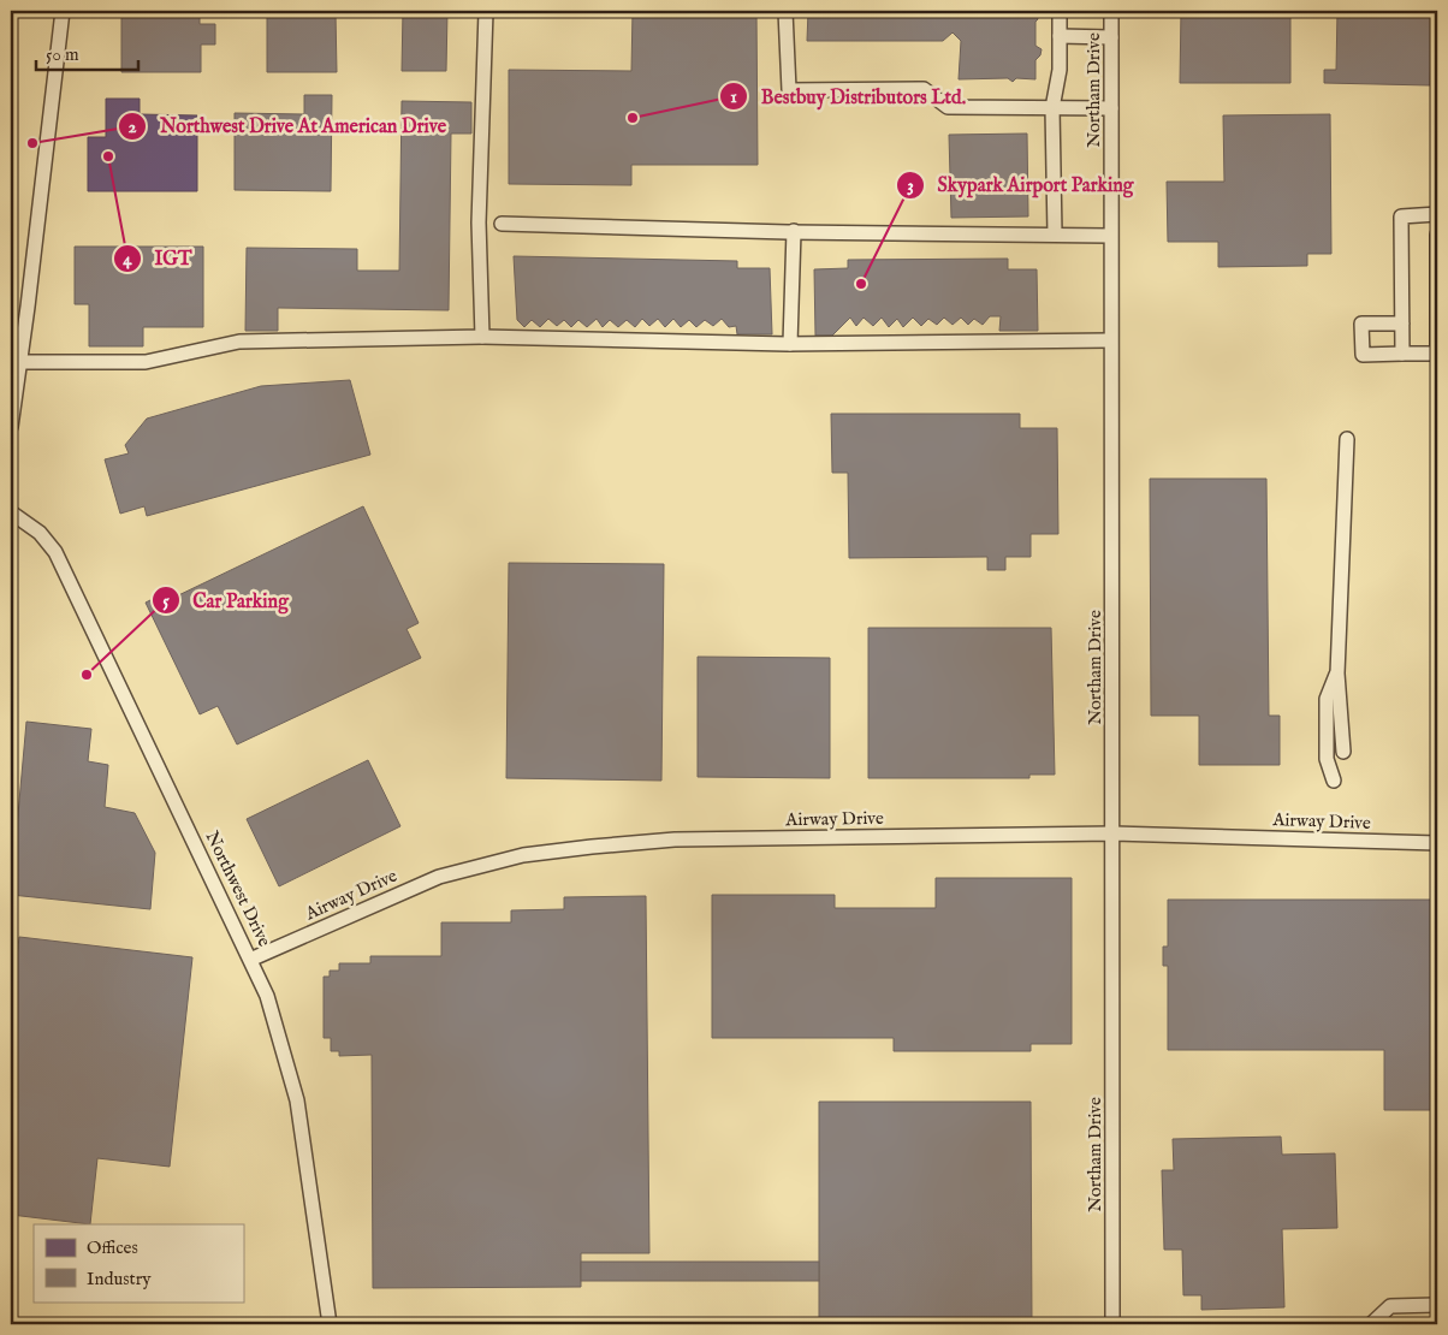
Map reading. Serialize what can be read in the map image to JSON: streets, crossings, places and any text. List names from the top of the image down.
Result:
{
  "streets": {
    "street": ["Northam Drive", "Airway Drive", "Northwest Drive"]
  },
  "crossings": [
    ["Northam Drive", "Airway Drive"],
    ["Airway Drive", "Northwest Drive"]
  ],
  "places": [
    "Bestbuy Distributors Ltd.",
    "Northwest Drive At American Drive",
    "IGT",
    "Skypark Airport Parking",
    "Car Parking"
  ],
  "legend": ["Offices", "Industry"],
  "scale_bar": "50 m"
}
